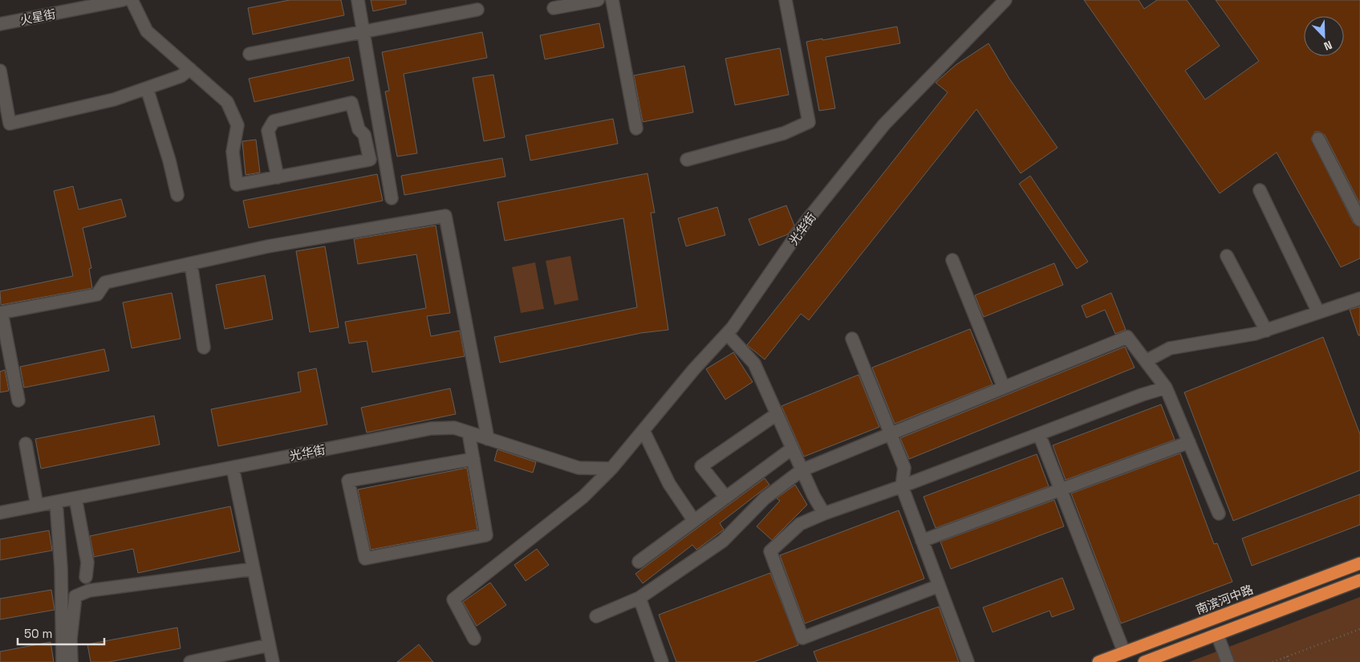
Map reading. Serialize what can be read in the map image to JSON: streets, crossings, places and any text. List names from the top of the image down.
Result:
{
  "streets": {
    "highway": ["南滨河中路"],
    "street": ["火星街", "光华街"]
  },
  "scale_bar": "50 m",
  "north": "bottom right"
}
